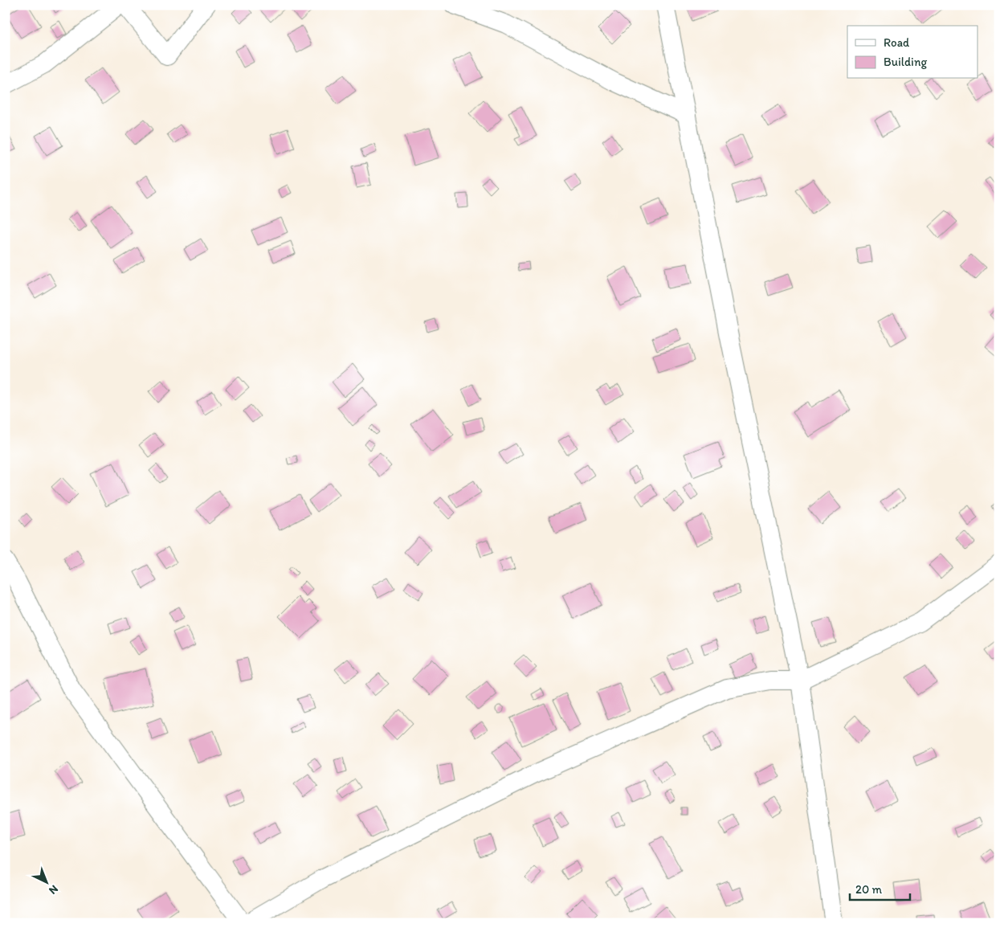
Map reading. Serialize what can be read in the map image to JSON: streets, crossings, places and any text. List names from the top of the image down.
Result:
{
  "legend": ["Road", "Building"],
  "scale_bar": "20 m",
  "north": "bottom right"
}
